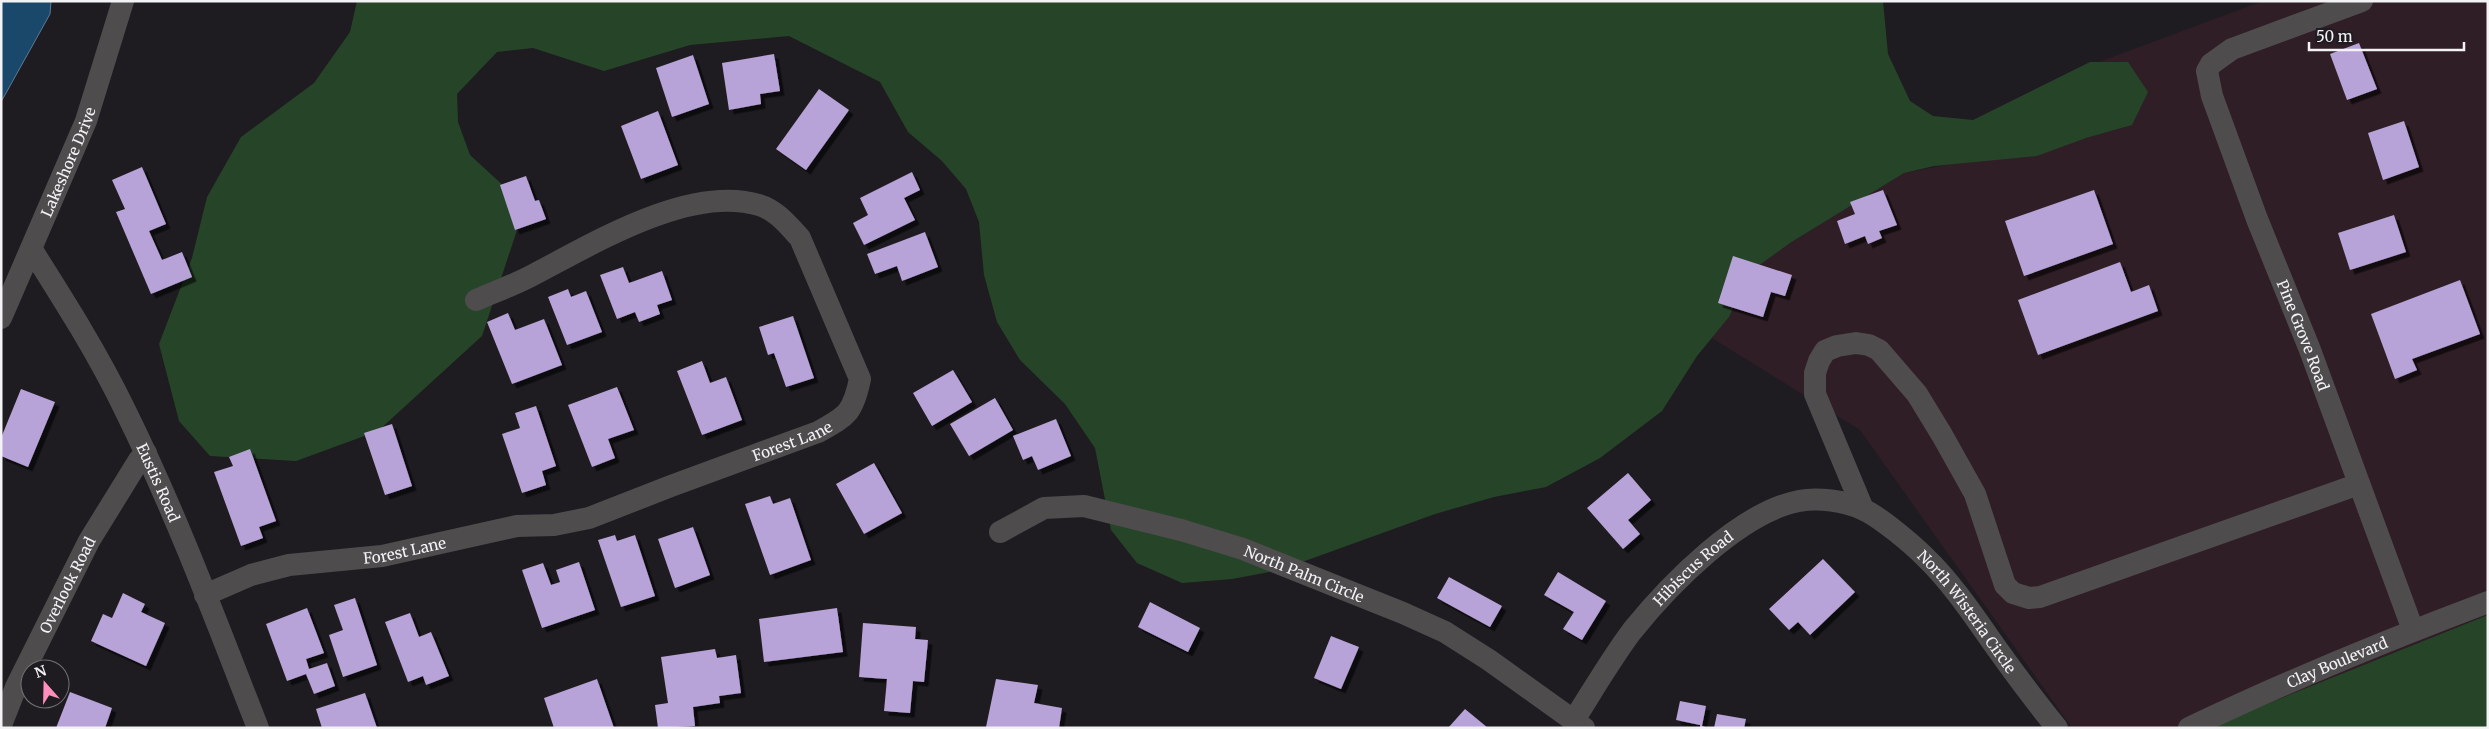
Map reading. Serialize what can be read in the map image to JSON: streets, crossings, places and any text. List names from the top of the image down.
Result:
{
  "streets": {
    "street": [
      "Lakeshore Drive",
      "Pine Grove Road",
      "Forest Lane",
      "Eustis Road",
      "Hibiscus Road",
      "North Palm Circle",
      "Overlook Road",
      "North Wisteria Circle",
      "Clay Boulevard"
    ]
  },
  "crossings": [
    ["Lakeshore Drive", "Eustis Road"],
    ["Pine Grove Road", "Clay Boulevard"],
    ["Forest Lane", "Eustis Road"],
    ["Eustis Road", "Overlook Road"],
    ["Hibiscus Road", "North Palm Circle"],
    ["Hibiscus Road", "North Wisteria Circle"]
  ],
  "scale_bar": "50 m",
  "north": "top"
}
